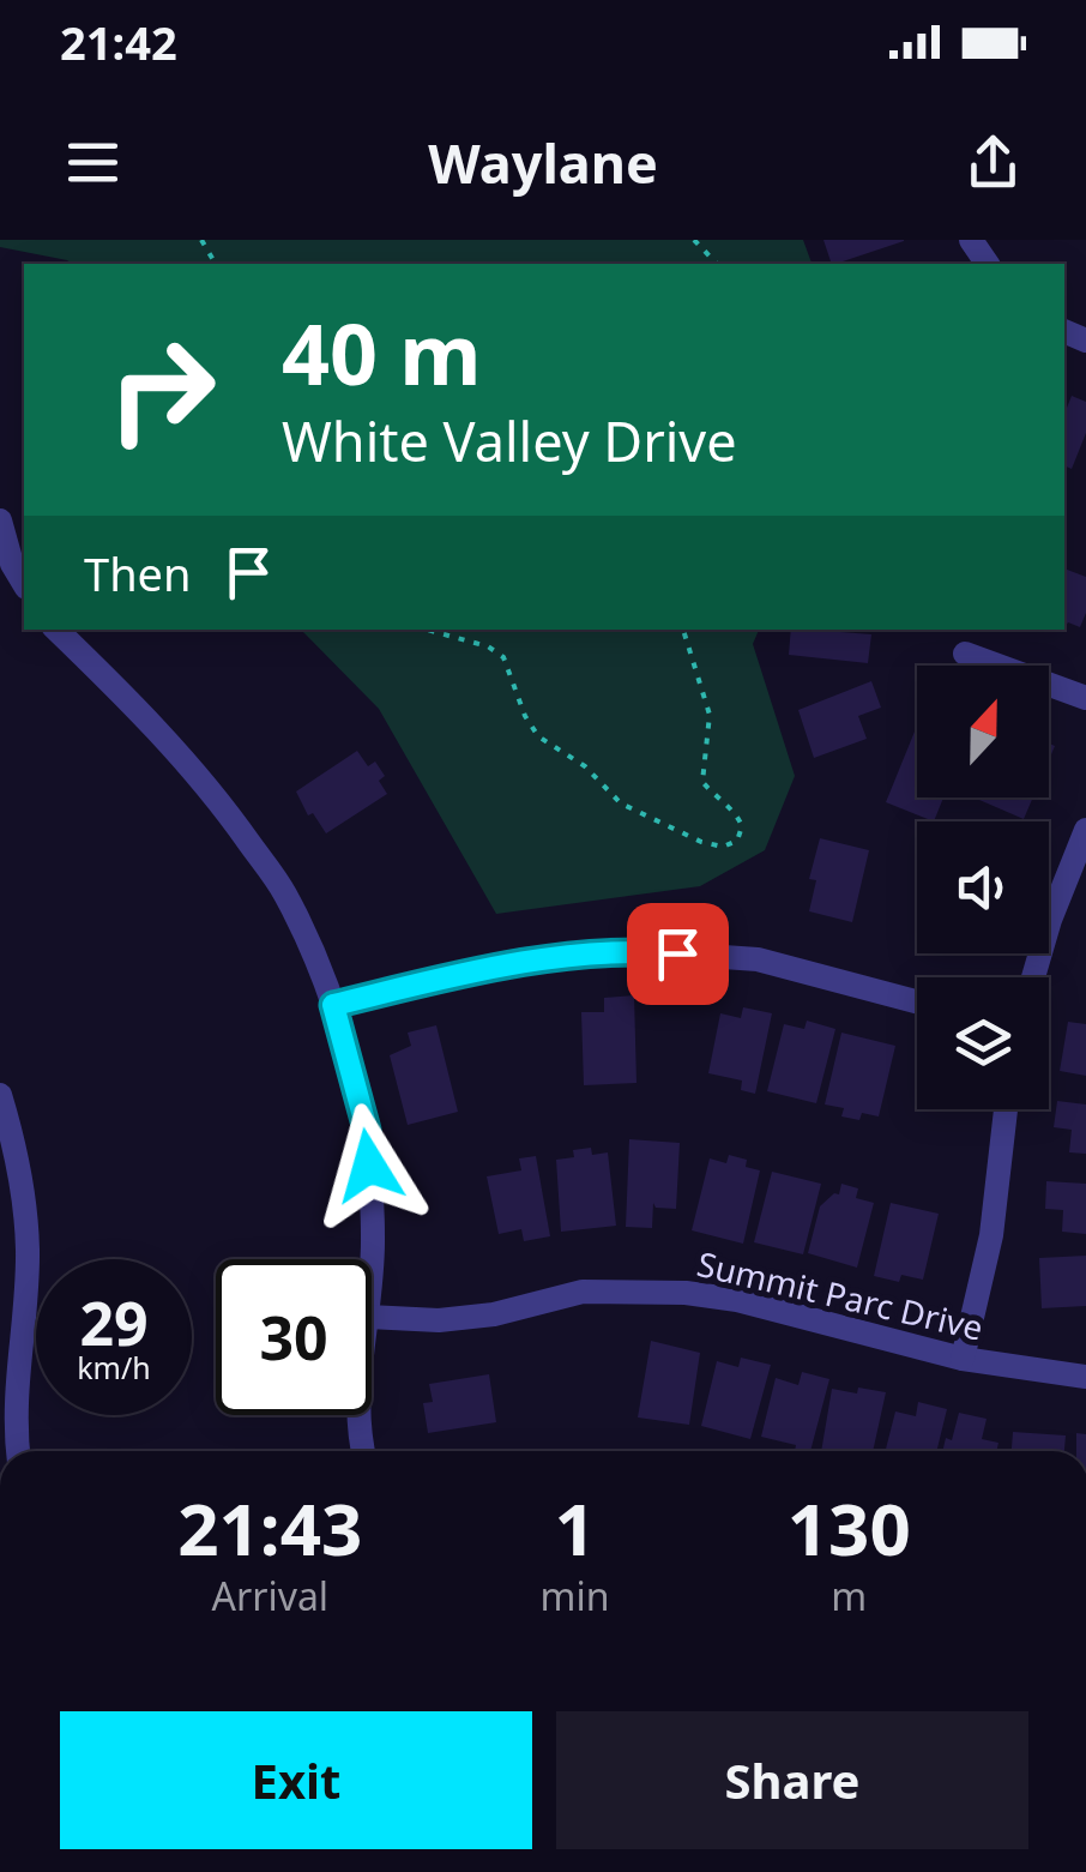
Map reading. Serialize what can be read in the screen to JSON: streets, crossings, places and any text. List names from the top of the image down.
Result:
{
  "streets": {
    "street": ["Summit Parc Drive"]
  },
  "north": "top",
  "page": {
    "status": "21:42",
    "header": "Waylane",
    "turn": ["40 m", "White Valley Drive"],
    "then": "Then",
    "speed": "29 km/h",
    "limit": "30",
    "eta": [
      "21:43",
      "Arrival",
      "1",
      "min",
      "130",
      "m"
    ],
    "buttons": ["Exit", "Share"]
  }
}
